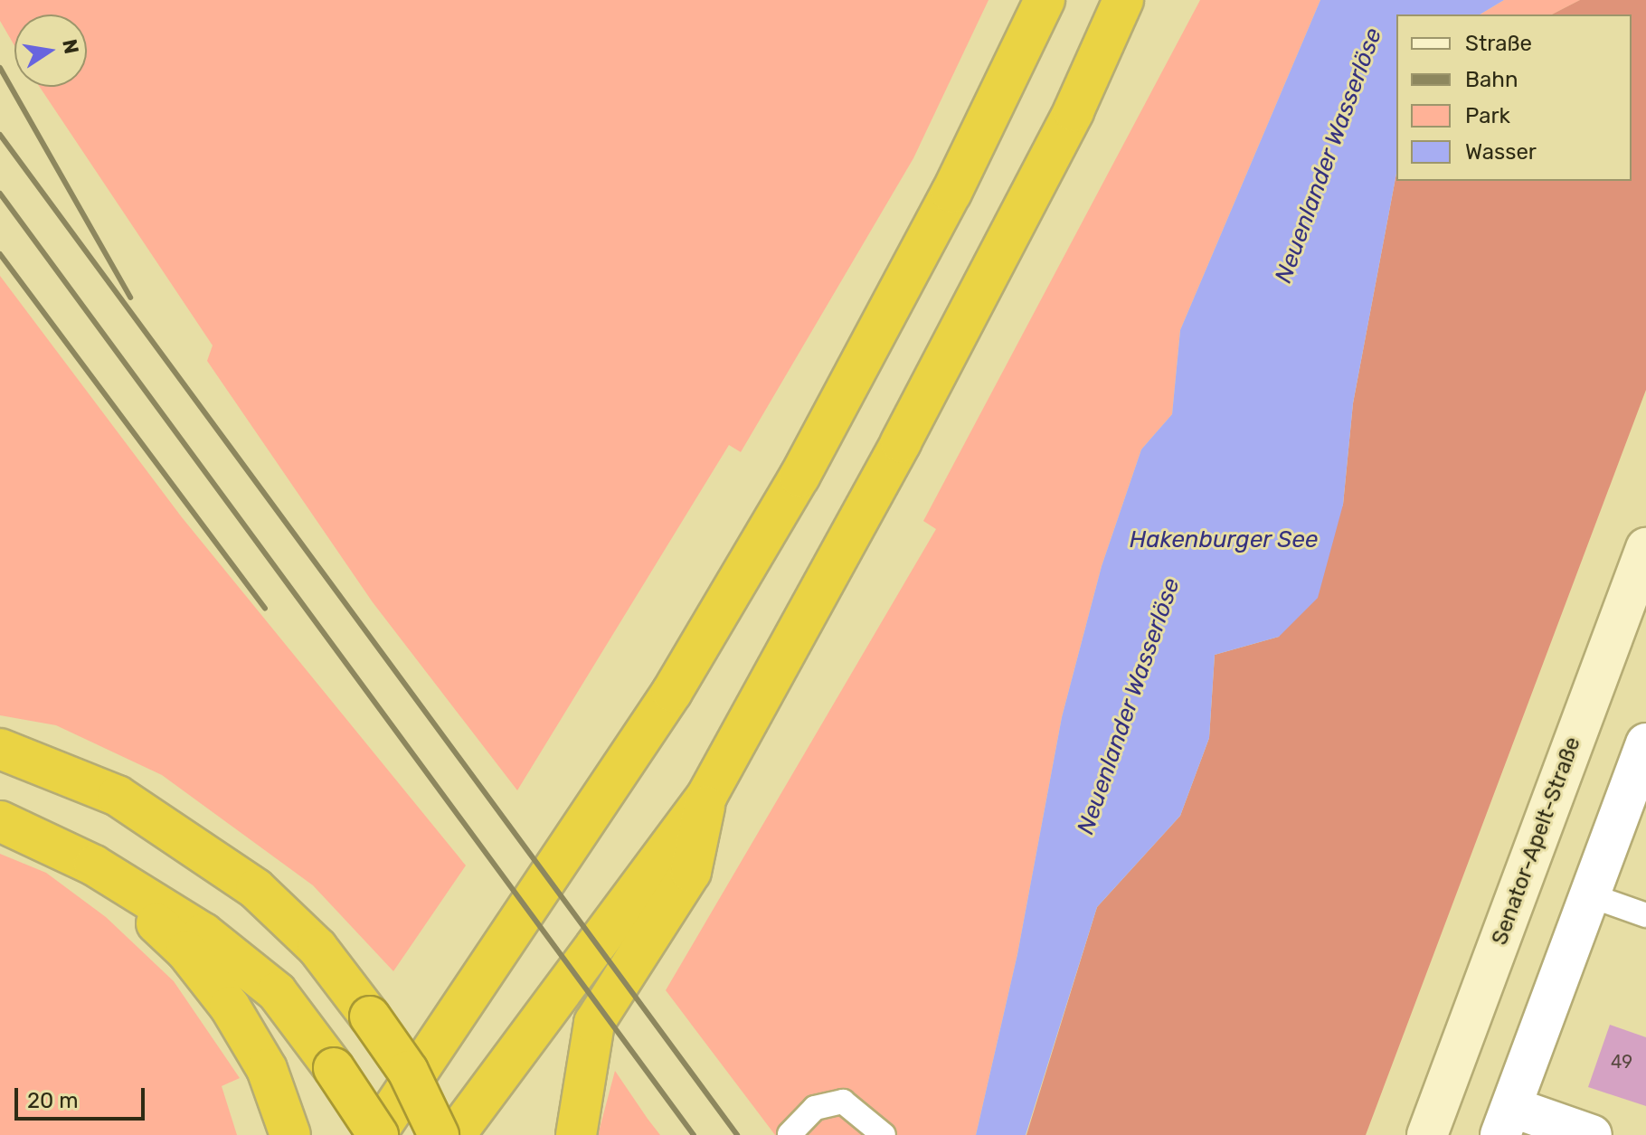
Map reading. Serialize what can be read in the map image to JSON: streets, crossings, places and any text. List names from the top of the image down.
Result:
{
  "streets": {
    "street": ["Senator-Apelt-Straße"]
  },
  "water": ["Neuenlander Wasserlöse", "Hakenburger See"],
  "house_numbers": ["49"],
  "legend": [
    "Straße",
    "Bahn",
    "Park",
    "Wasser"
  ],
  "scale_bar": "20 m",
  "north": "right"
}
